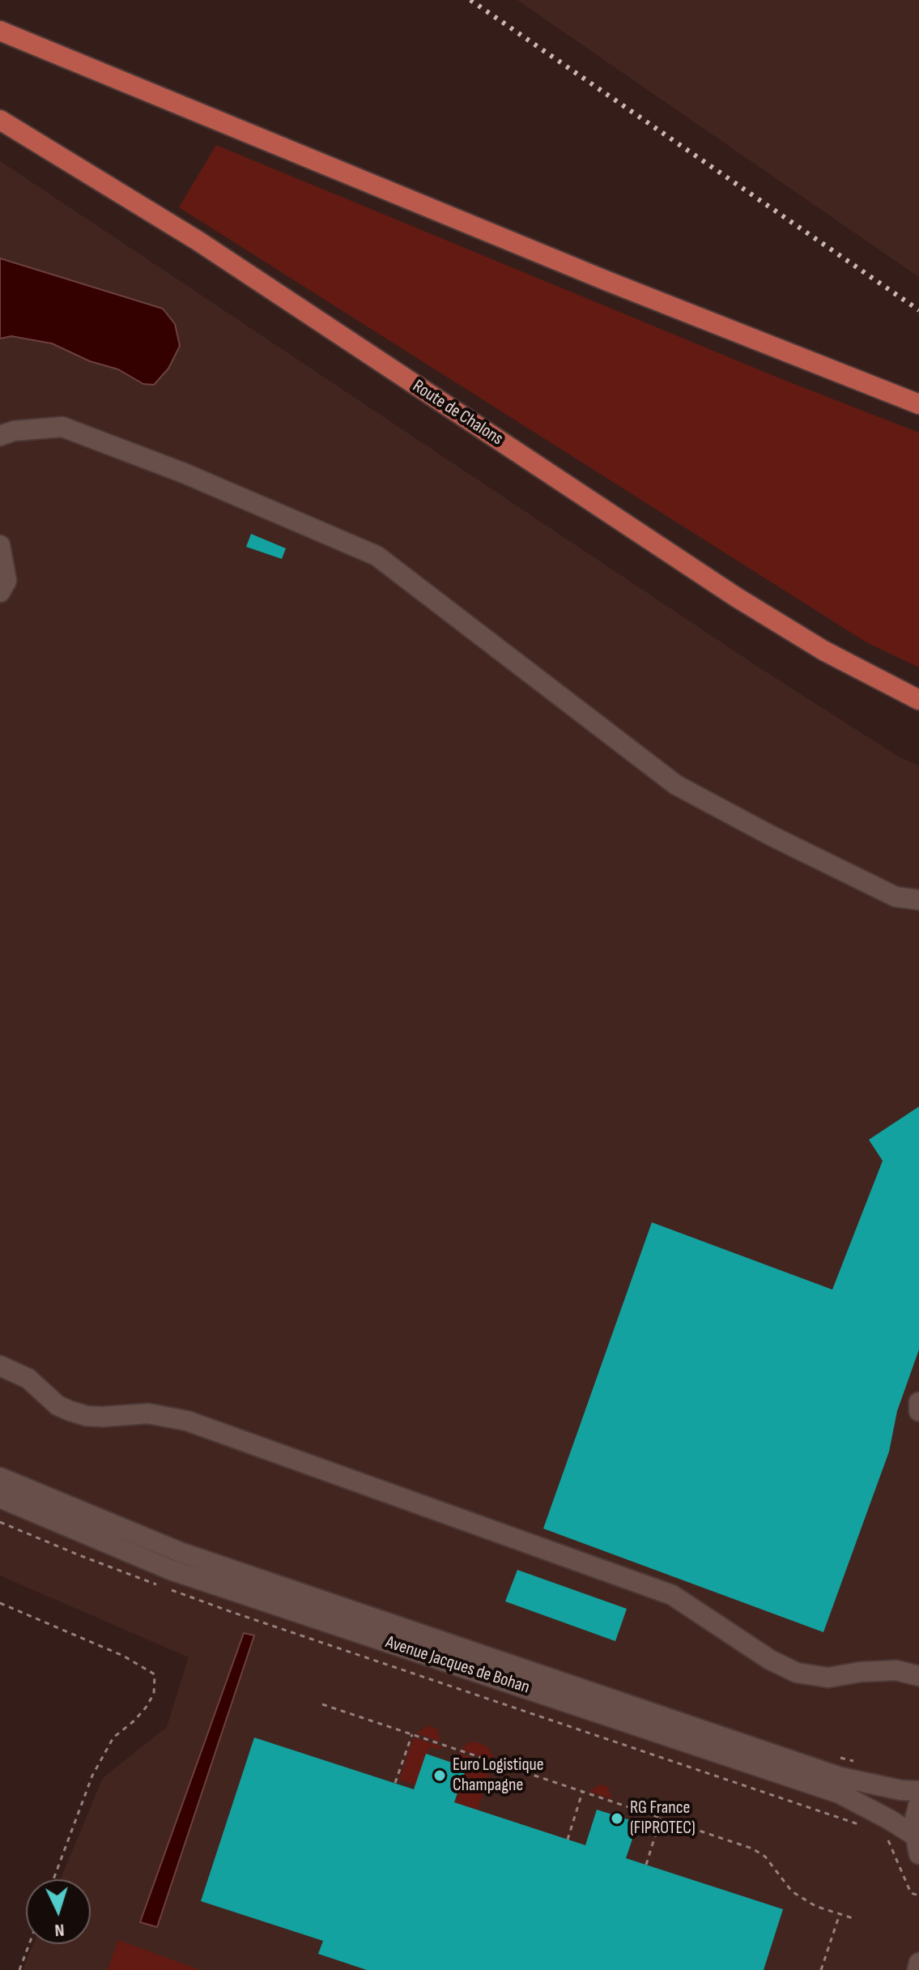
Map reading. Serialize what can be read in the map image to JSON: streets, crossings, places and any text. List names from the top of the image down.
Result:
{
  "streets": {
    "main road": ["Route de Chalons"],
    "street": ["Avenue Jacques de Bohan"]
  },
  "places": ["Euro Logistique Champagne", "RG France (FIPROTEC)"],
  "north": "bottom"
}
